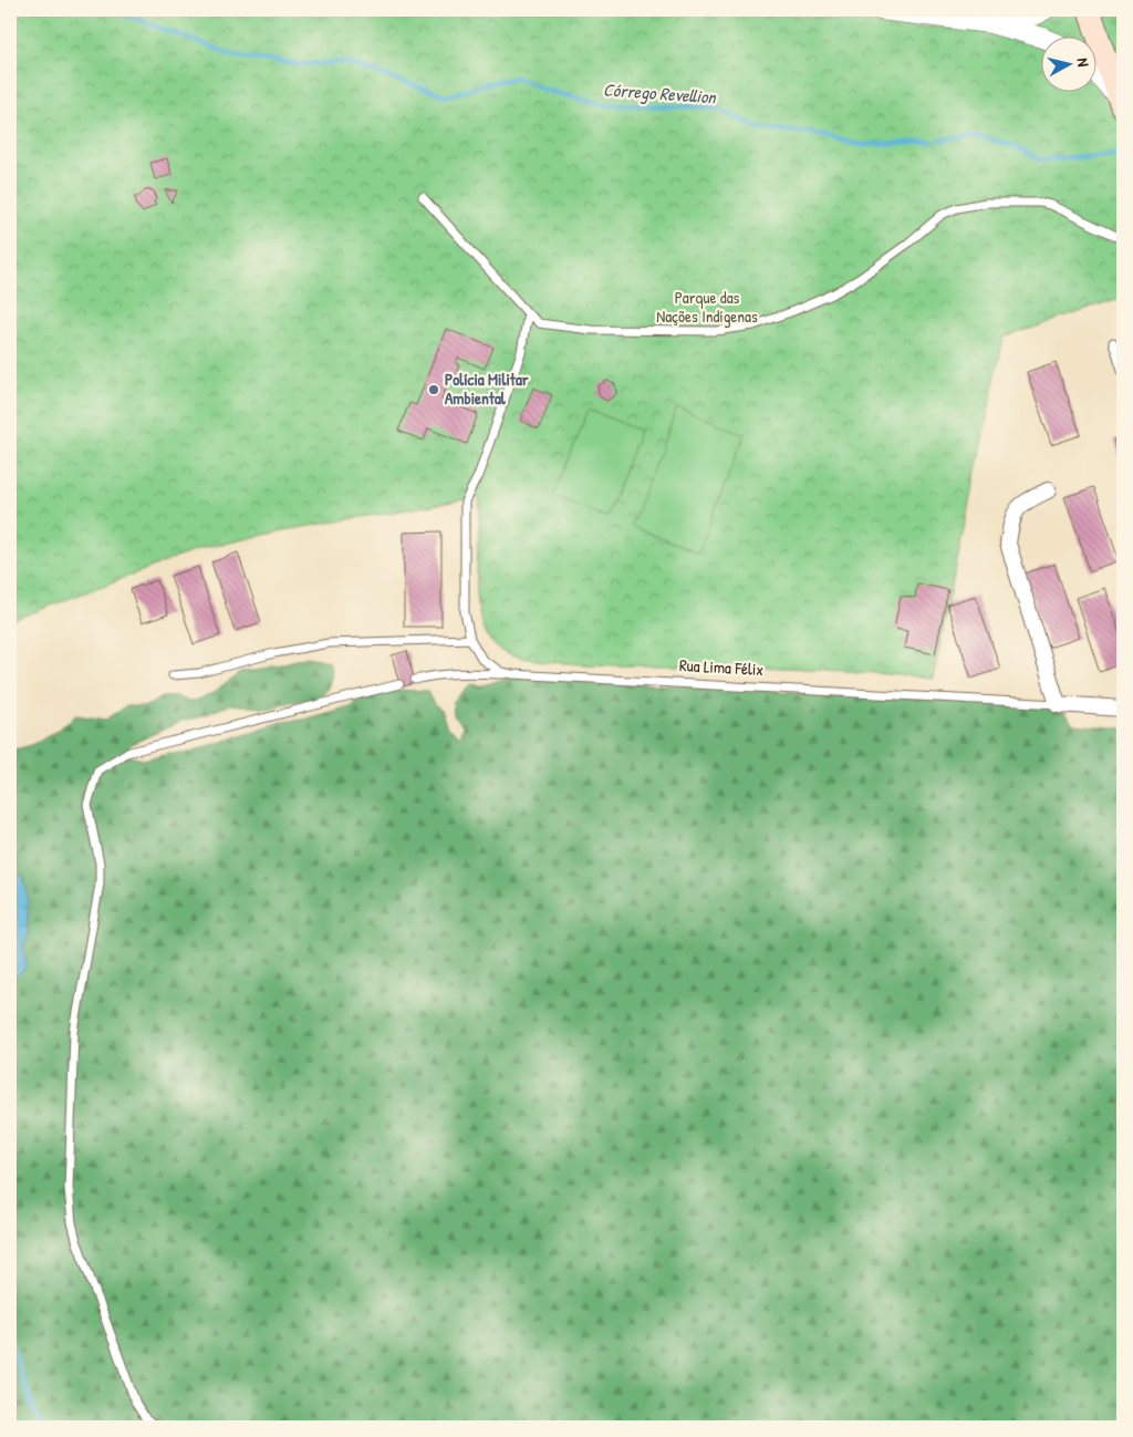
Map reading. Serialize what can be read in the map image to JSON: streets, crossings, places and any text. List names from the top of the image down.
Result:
{
  "streets": {
    "street": ["Rua Lima Félix"]
  },
  "water": ["Córrego Revellion"],
  "parks": ["Parque das Nações Indígenas"],
  "places": ["Polícia Militar Ambiental"],
  "north": "right"
}
